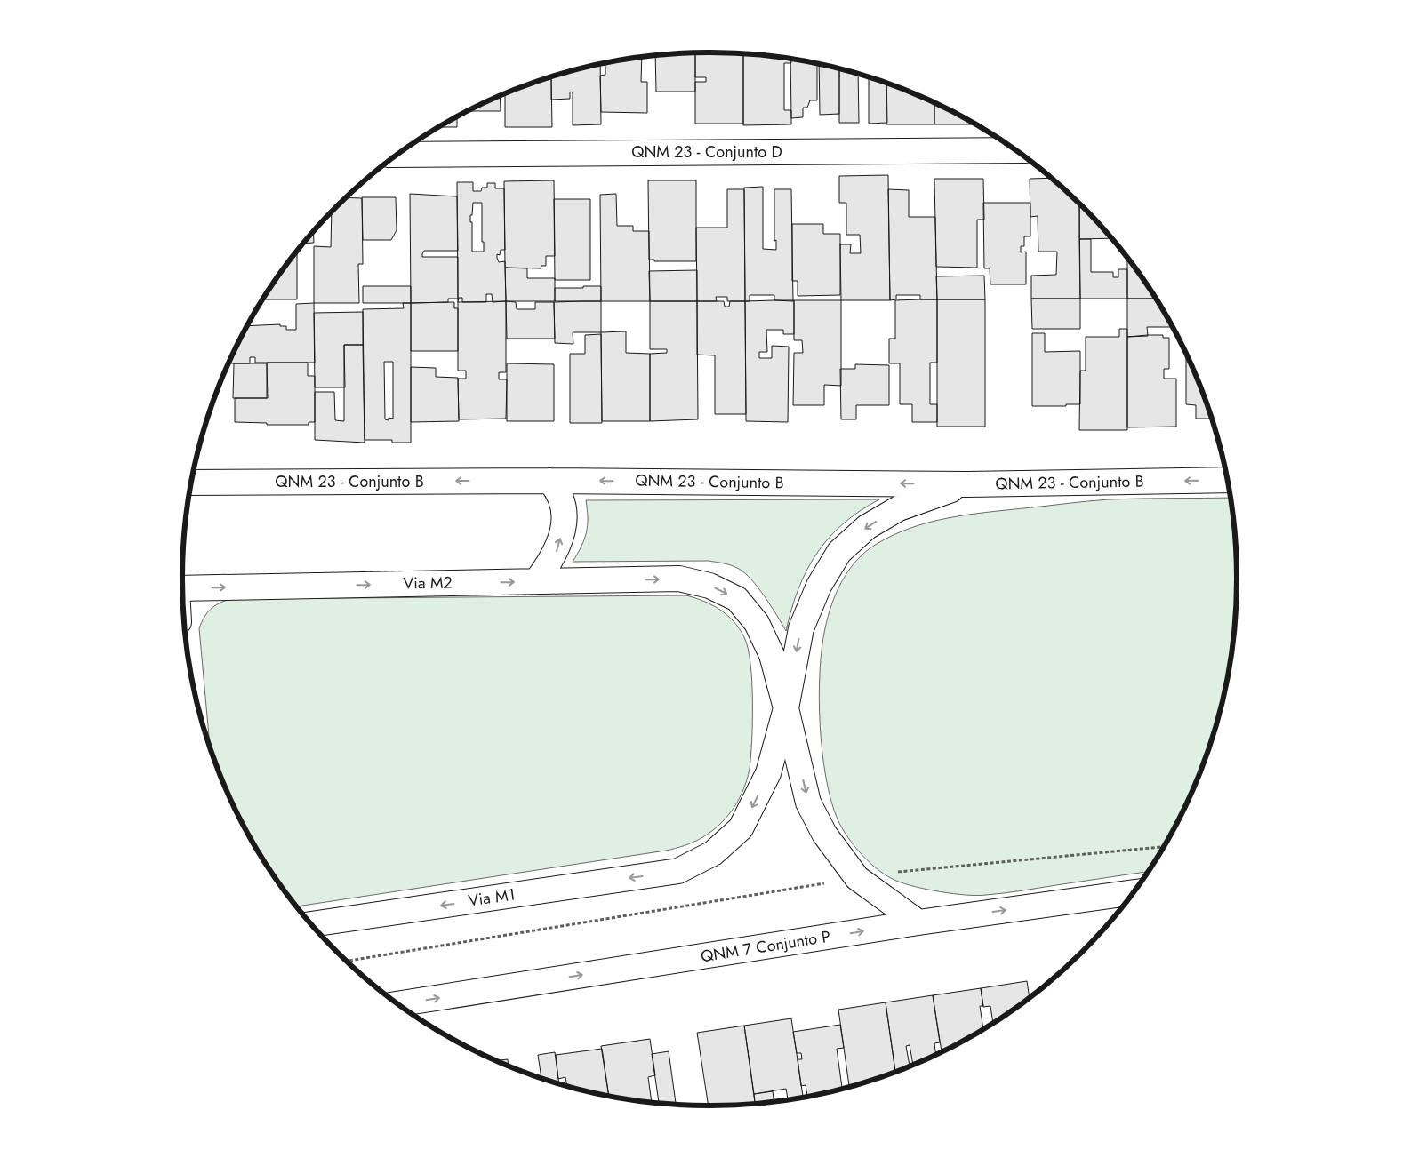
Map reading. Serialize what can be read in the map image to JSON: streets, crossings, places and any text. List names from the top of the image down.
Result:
{
  "streets": {
    "main road": [
      "QNM 23 - Conjunto D",
      "QNM 23 - Conjunto B",
      "Via M2",
      "Via M1",
      "QNM 7 Conjunto P"
    ]
  },
  "crossings": [
    ["QNM 23 - Conjunto B", "Via M1"],
    ["Via M2", "Via M1"],
    ["Via M2", "QNM 7 Conjunto P"]
  ],
  "one_way": [
    "QNM 23 - Conjunto B",
    "Via M2",
    "Via M1",
    "QNM 7 Conjunto P"
  ]
}
